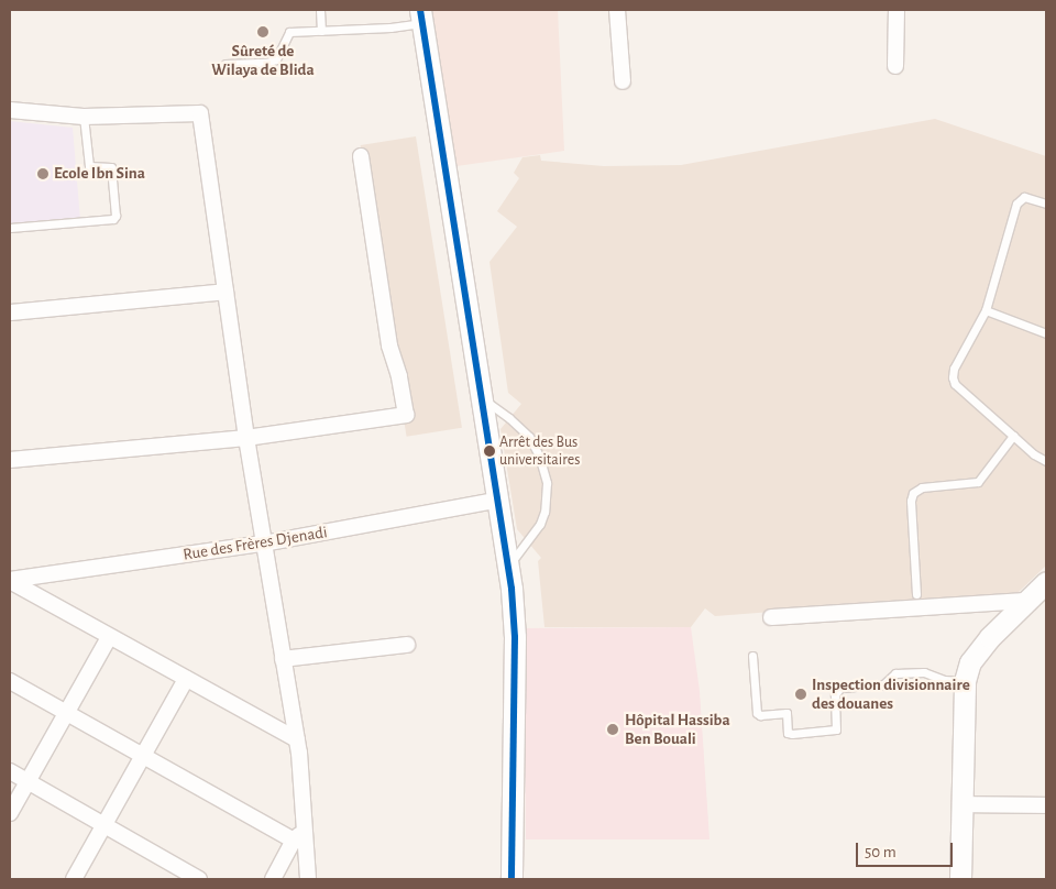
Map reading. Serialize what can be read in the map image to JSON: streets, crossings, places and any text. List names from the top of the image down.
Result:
{
  "streets": {
    "street": ["Rue des Frères Djenadi"]
  },
  "places": [
    "Sûreté de Wilaya de Blida",
    "Ecole Ibn Sina",
    "Arrêt des Bus universitaires",
    "Inspection divisionnaire des douanes",
    "Hôpital Hassiba Ben Bouali"
  ],
  "scale_bar": "50 m"
}
